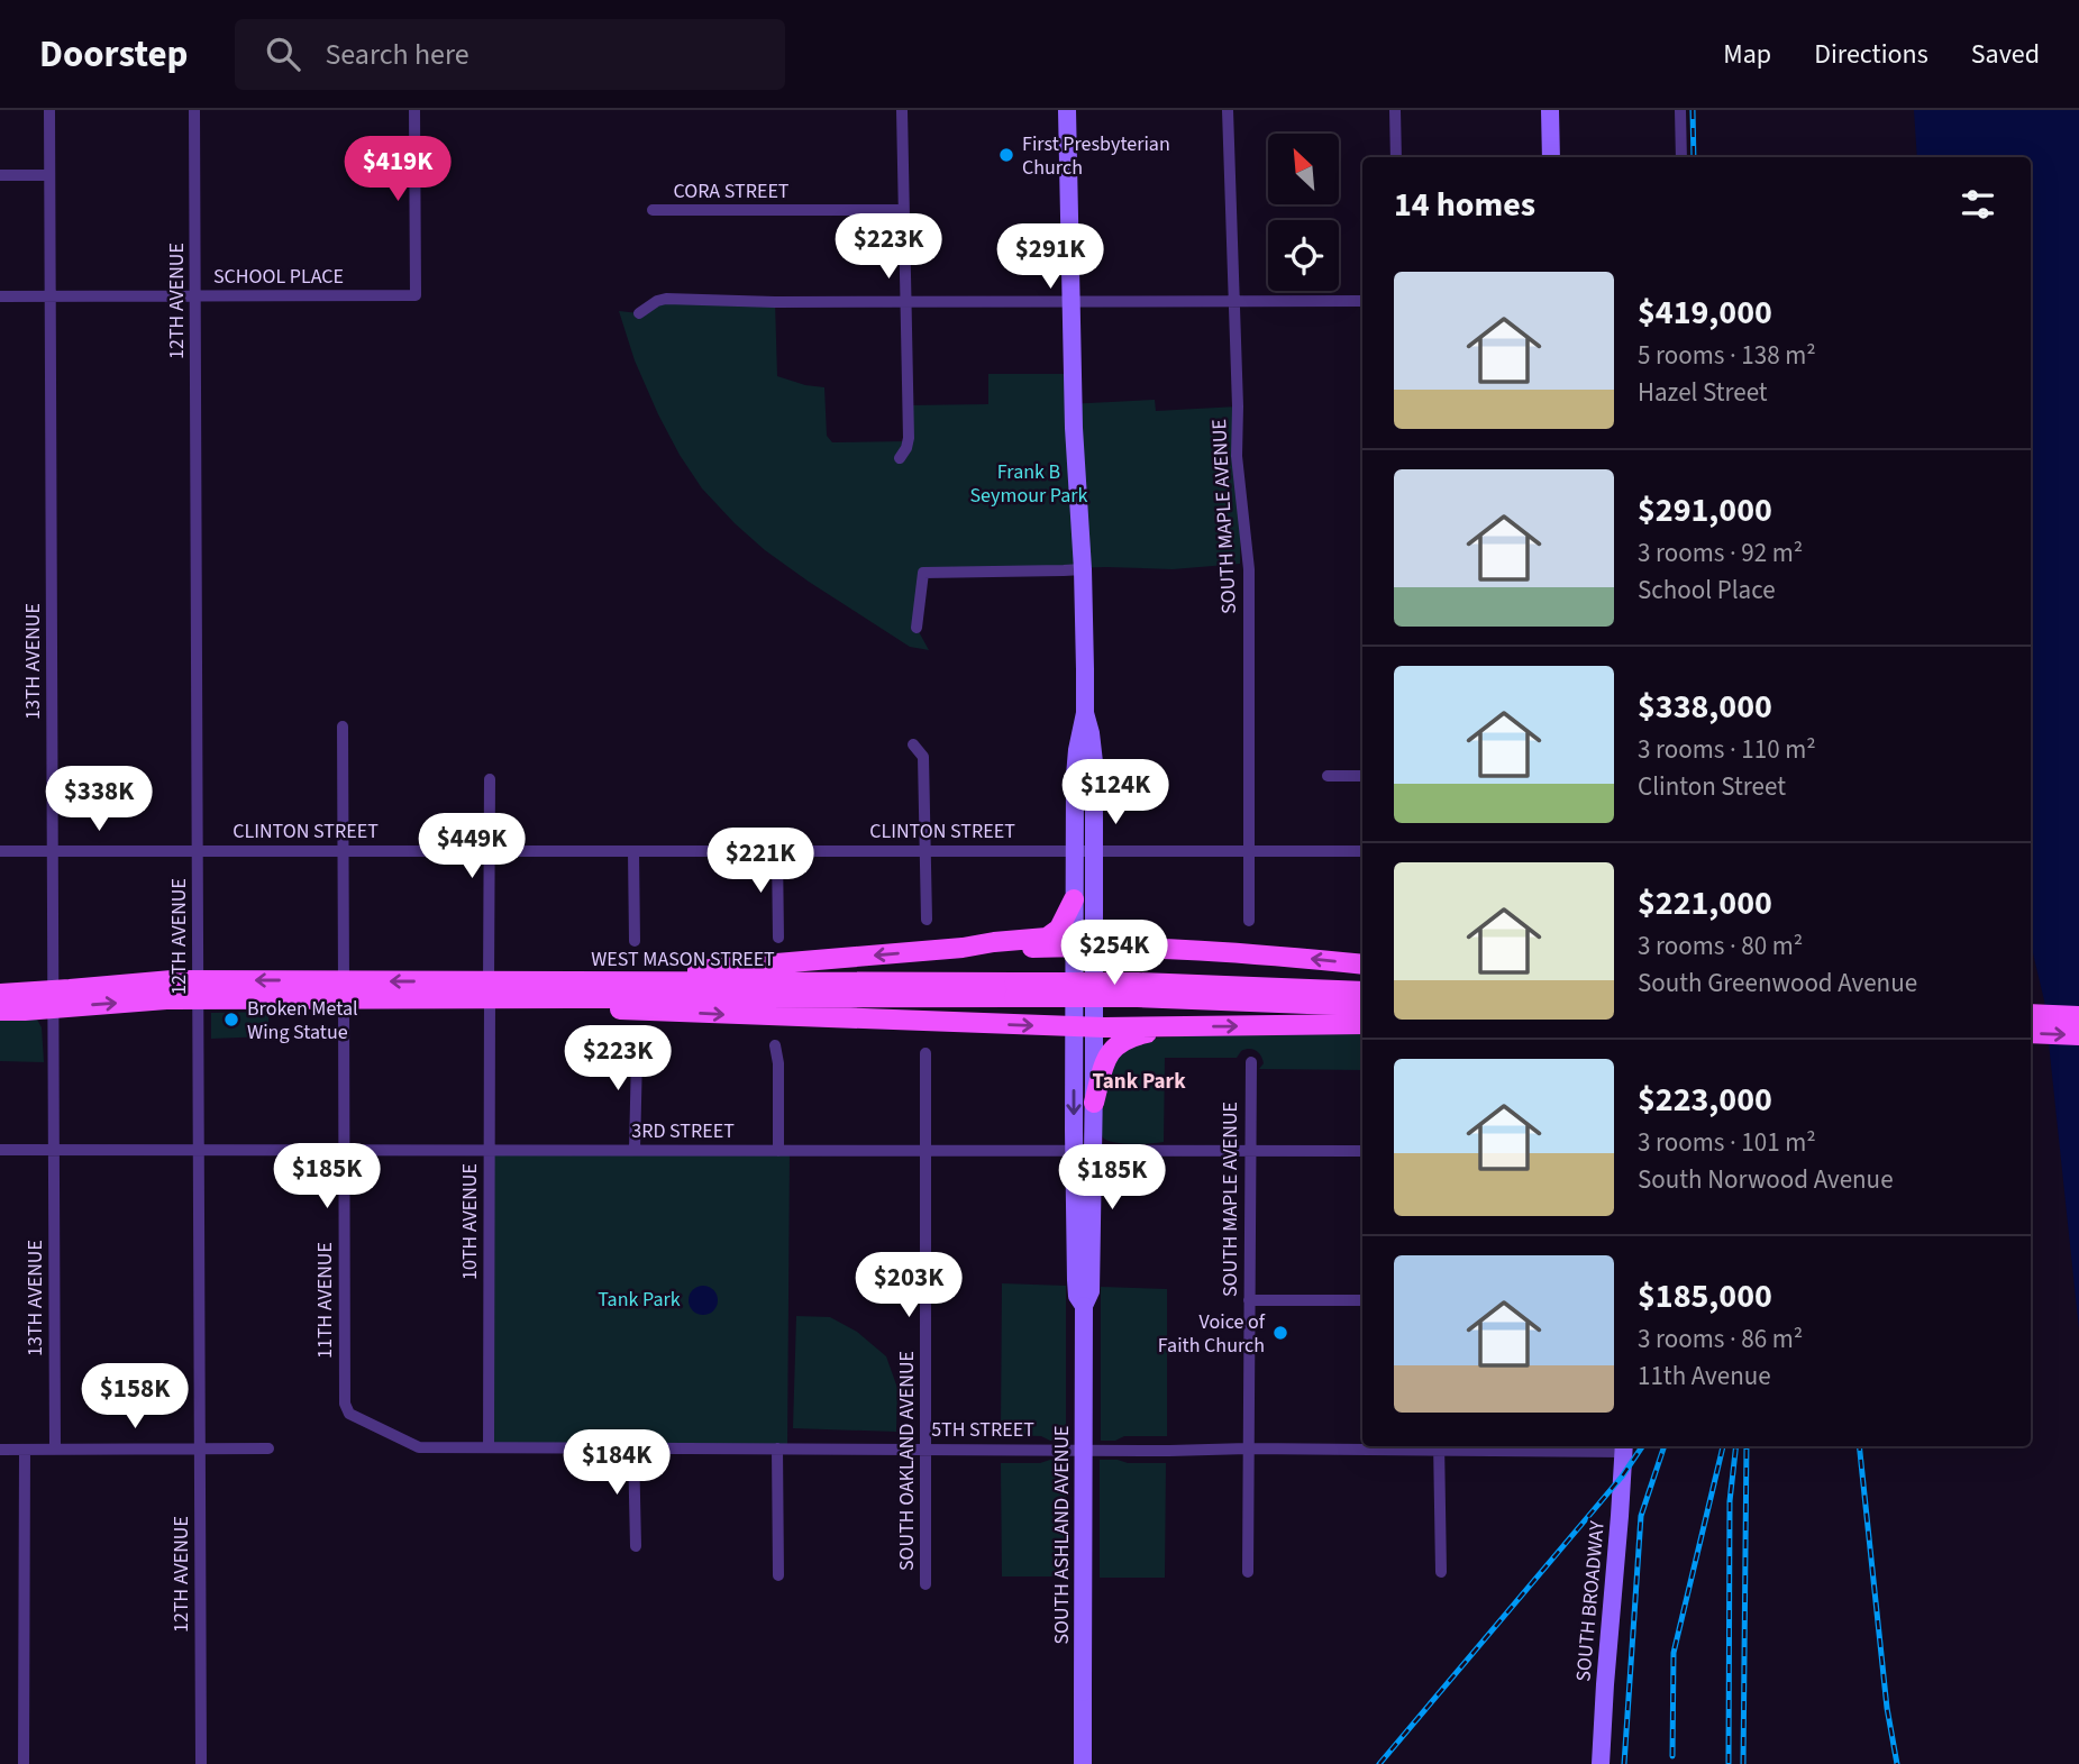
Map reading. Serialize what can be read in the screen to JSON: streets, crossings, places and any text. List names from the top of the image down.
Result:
{
  "streets": {
    "main road": ["WEST MASON STREET", "SOUTH ASHLAND AVENUE", "SOUTH BROADWAY"],
    "street": [
      "CORA STREET",
      "SCHOOL PLACE",
      "12TH AVENUE",
      "SOUTH MAPLE AVENUE",
      "13TH AVENUE",
      "CLINTON STREET",
      "3RD STREET",
      "10TH AVENUE",
      "11TH AVENUE",
      "5TH STREET",
      "SOUTH OAKLAND AVENUE"
    ]
  },
  "crossings": [
    ["SCHOOL PLACE", "12TH AVENUE"],
    ["SCHOOL PLACE", "13TH AVENUE"],
    ["12TH AVENUE", "CLINTON STREET"],
    ["12TH AVENUE", "WEST MASON STREET"],
    ["12TH AVENUE", "3RD STREET"],
    ["SOUTH MAPLE AVENUE", "CLINTON STREET"],
    ["SOUTH MAPLE AVENUE", "3RD STREET"],
    ["SOUTH MAPLE AVENUE", "5TH STREET"],
    ["13TH AVENUE", "CLINTON STREET"],
    ["13TH AVENUE", "WEST MASON STREET"],
    ["13TH AVENUE", "3RD STREET"],
    ["CLINTON STREET", "10TH AVENUE"],
    ["CLINTON STREET", "11TH AVENUE"],
    ["CLINTON STREET", "SOUTH ASHLAND AVENUE"],
    ["WEST MASON STREET", "10TH AVENUE"],
    ["WEST MASON STREET", "11TH AVENUE"],
    ["3RD STREET", "10TH AVENUE"],
    ["3RD STREET", "11TH AVENUE"],
    ["3RD STREET", "SOUTH OAKLAND AVENUE"],
    ["3RD STREET", "SOUTH ASHLAND AVENUE"],
    ["10TH AVENUE", "5TH STREET"],
    ["11TH AVENUE", "5TH STREET"],
    ["5TH STREET", "SOUTH OAKLAND AVENUE"],
    ["5TH STREET", "SOUTH BROADWAY"]
  ],
  "districts": ["Tank Park"],
  "parks": ["Frank B Seymour Park", "Tank Park"],
  "places": ["First Presbyterian Church", "Broken Metal Wing Statue", "Voice of Faith Church"],
  "north": "top left",
  "page": {
    "header": "Doorstep",
    "search": "Search here",
    "nav": ["Map", "Directions", "Saved"],
    "price": [
      "$419K",
      "$223K",
      "$291K",
      "$124K",
      "$338K",
      "$449K",
      "$221K",
      "$254K",
      "$223K",
      "$185K",
      "$185K",
      "$203K",
      "$158K",
      "$184K"
    ],
    "heading": "14 homes",
    "list": [
      {
        "name": "$419,000",
        "note": "5 rooms · 138 m² · Hazel Street"
      },
      {
        "name": "$291,000",
        "note": "3 rooms · 92 m² · School Place"
      },
      {
        "name": "$338,000",
        "note": "3 rooms · 110 m² · Clinton Street"
      },
      {
        "name": "$221,000",
        "note": "3 rooms · 80 m² · South Greenwood Avenue"
      },
      {
        "name": "$223,000",
        "note": "3 rooms · 101 m² · South Norwood Avenue"
      },
      {
        "name": "$185,000",
        "note": "3 rooms · 86 m² · 11th Avenue"
      }
    ]
  }
}
